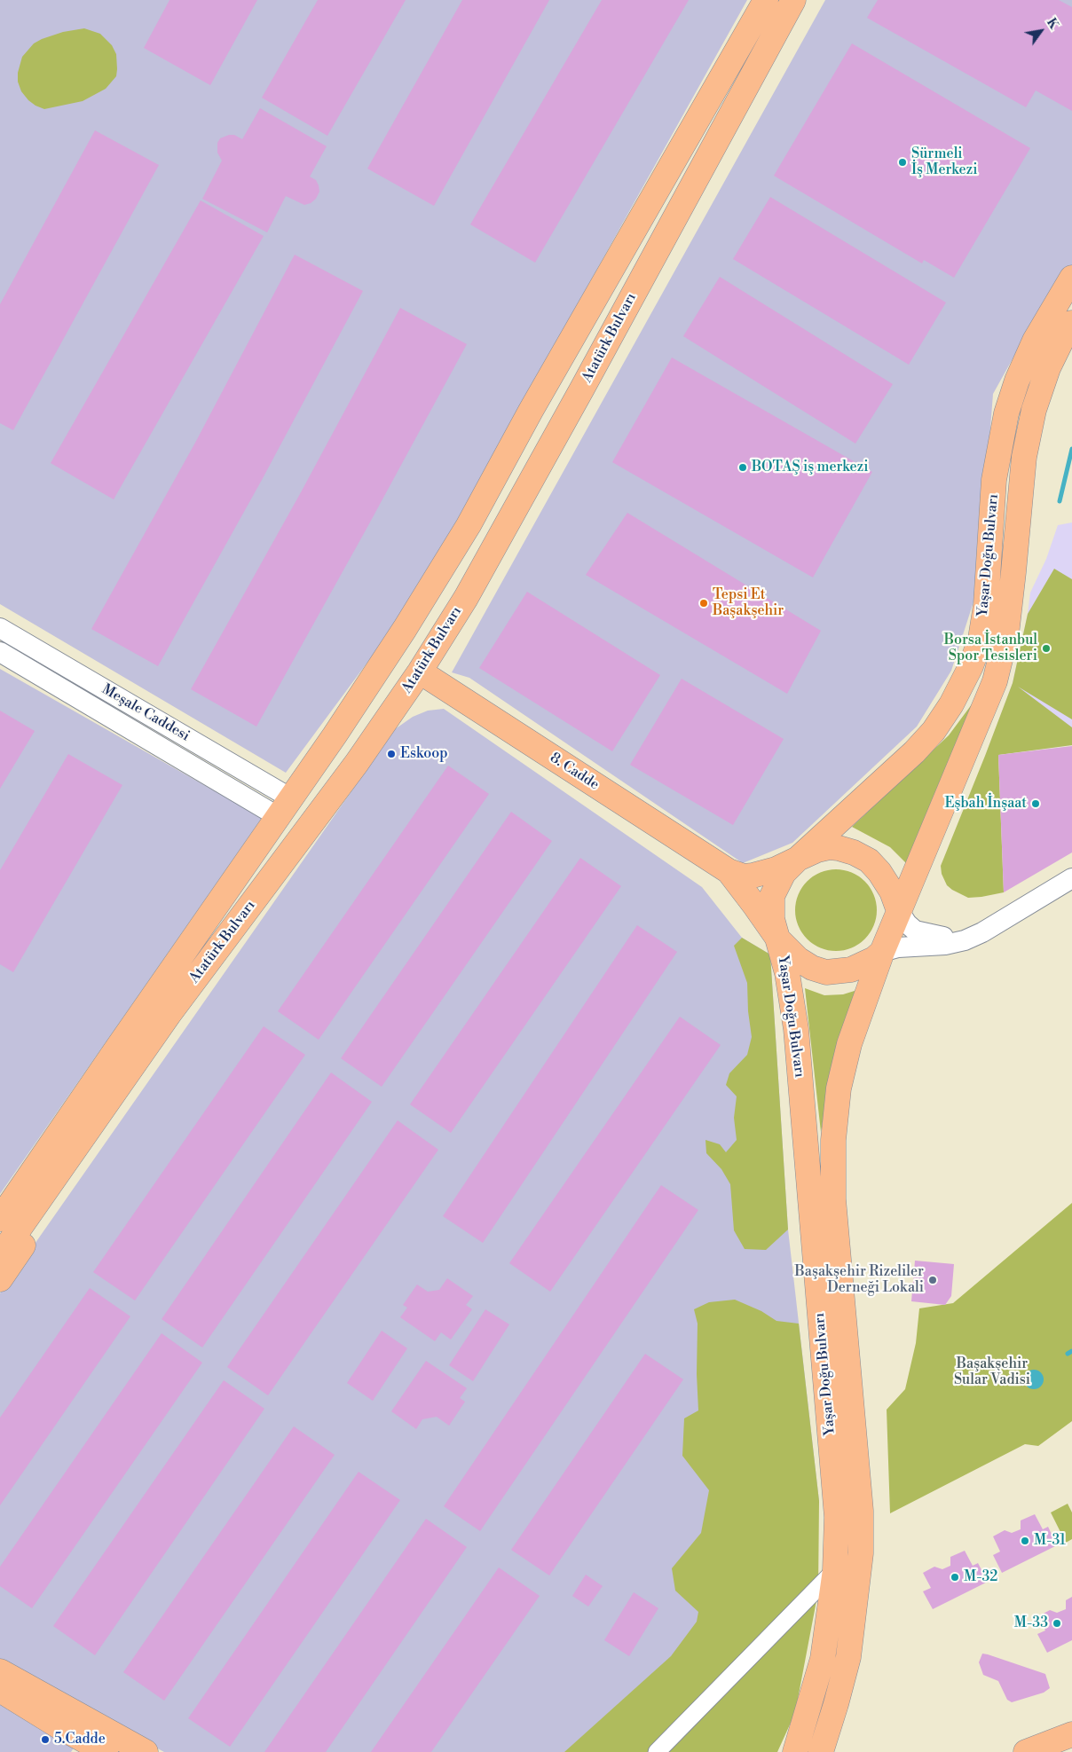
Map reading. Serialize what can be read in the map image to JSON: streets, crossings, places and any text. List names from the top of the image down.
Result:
{
  "streets": {
    "main road": ["Atatürk Bulvarı", "Yaşar Doğu Bulvarı", "8. Cadde"],
    "street": ["Meşale Caddesi"]
  },
  "crossings": [
    ["Atatürk Bulvarı", "Meşale Caddesi"],
    ["Atatürk Bulvarı", "8. Cadde"],
    ["Yaşar Doğu Bulvarı", "8. Cadde"]
  ],
  "parks": ["Başakşehir Sular Vadisi"],
  "places": [
    "Sürmeli İş Merkezi",
    "BOTAŞ iş merkezi",
    "Tepsi Et Başakşehir",
    "Borsa İstanbul Spor Tesisleri",
    "Eskoop",
    "Eşbah İnşaat",
    "Başakşehir Rizeliler Derneği Lokali",
    "M-31",
    "M-32",
    "M-33",
    "5.Cadde"
  ],
  "north": "top right"
}
